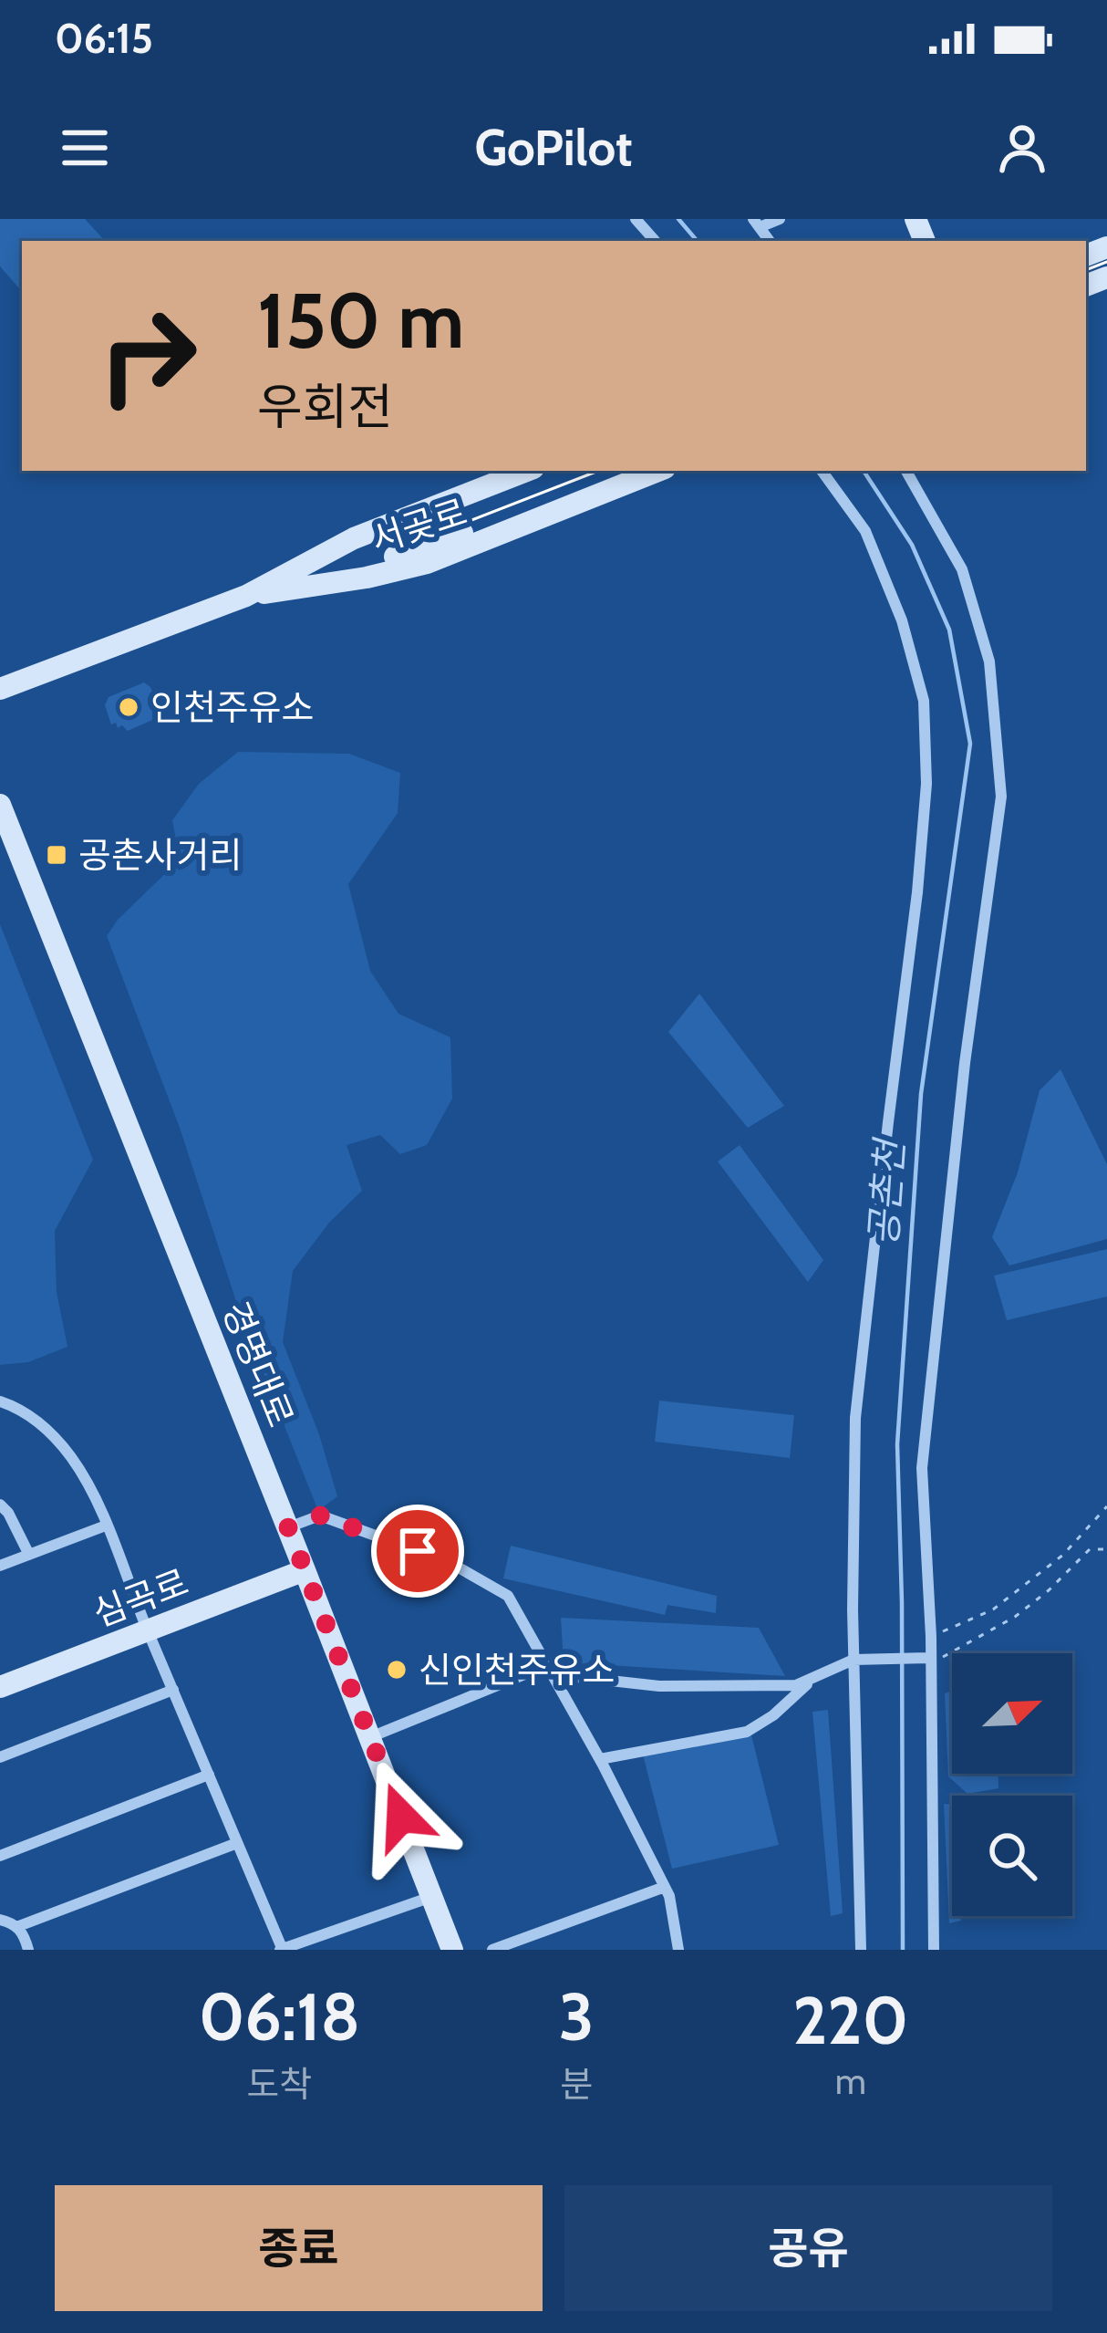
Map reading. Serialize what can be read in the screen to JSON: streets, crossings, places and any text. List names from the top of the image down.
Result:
{
  "streets": {
    "street": ["서곶로", "경명대로", "심곡로"]
  },
  "crossings": [
    ["경명대로", "심곡로"]
  ],
  "water": ["공촌천"],
  "places": {
    "other": ["인천주유소", "신인천주유소"],
    "transit": ["공촌사거리"]
  },
  "north": "top right",
  "page": {
    "status": "06:15",
    "header": "GoPilot",
    "turn": ["150 m", "우회전"],
    "eta": [
      "06:18",
      "도착",
      "3",
      "분",
      "220",
      "m"
    ],
    "buttons": ["종료", "공유"]
  }
}
